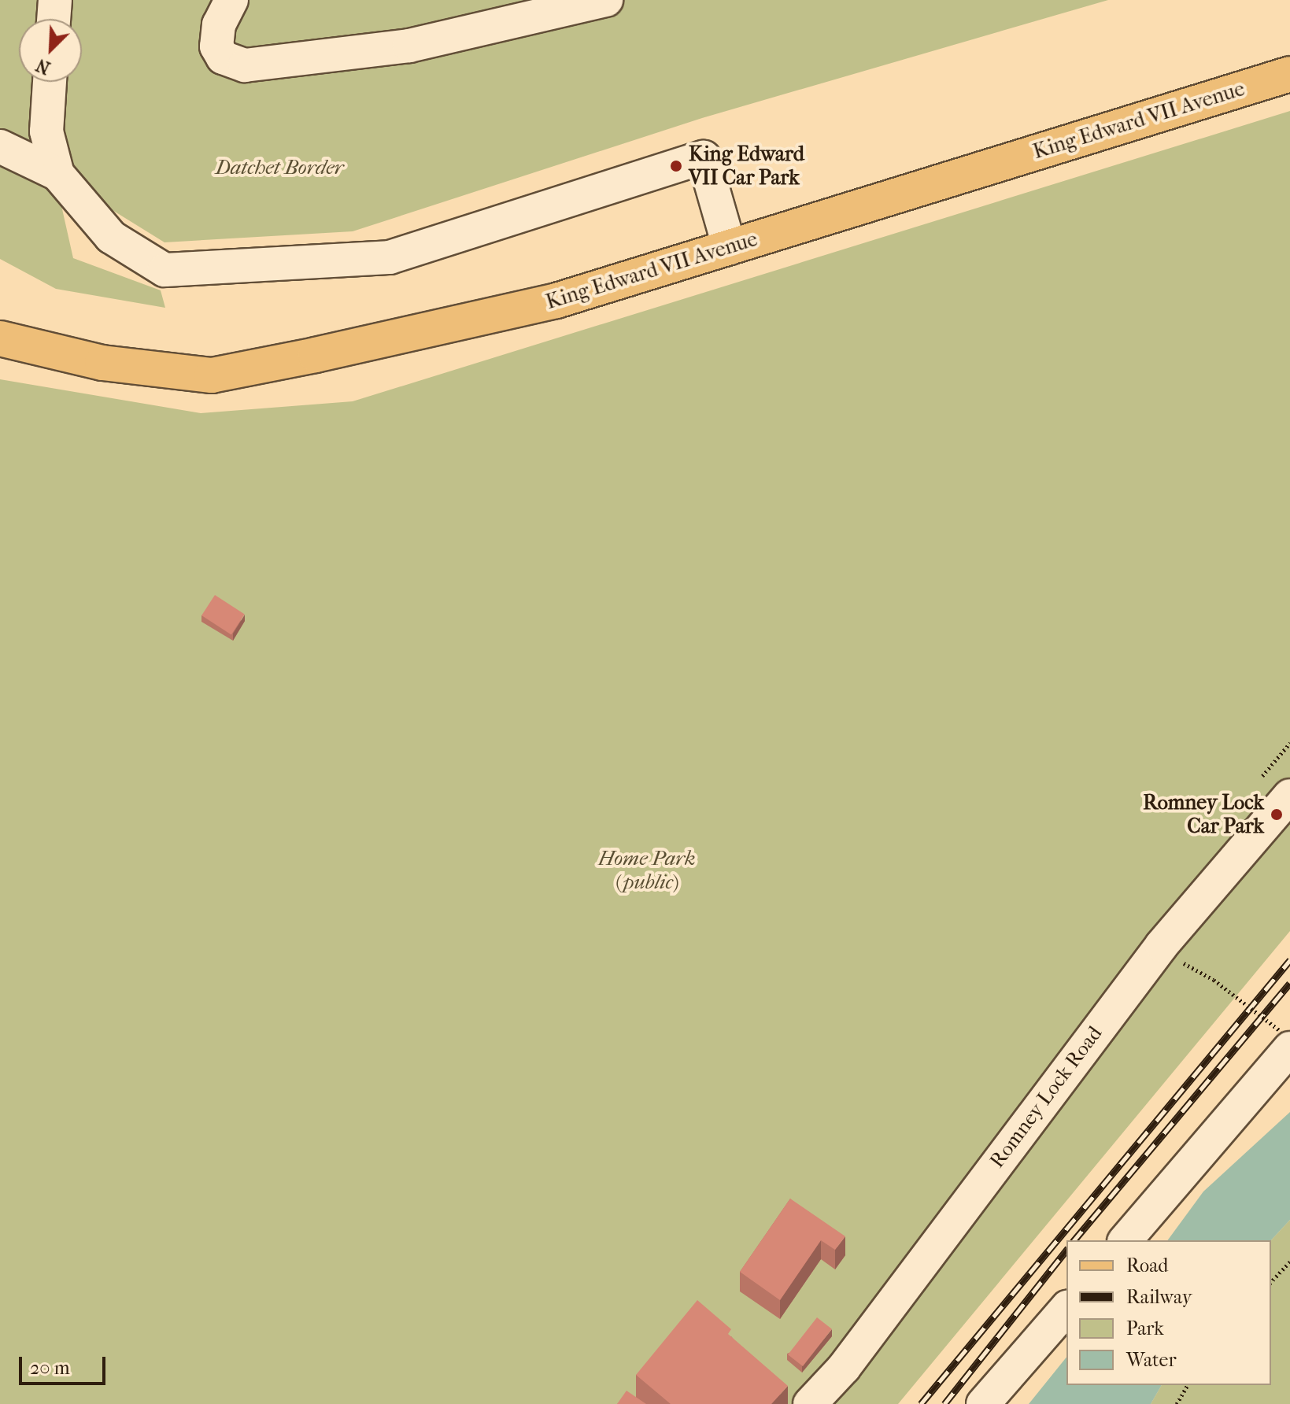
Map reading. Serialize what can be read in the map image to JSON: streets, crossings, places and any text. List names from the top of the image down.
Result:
{
  "streets": {
    "main road": ["King Edward VII Avenue"],
    "lane": ["Romney Lock Road"]
  },
  "parks": ["Datchet Border", "Home Park (public)"],
  "places": ["King Edward VII Car Park", "Romney Lock Car Park"],
  "legend": [
    "Road",
    "Railway",
    "Park",
    "Water"
  ],
  "scale_bar": "20 m",
  "north": "bottom left"
}
